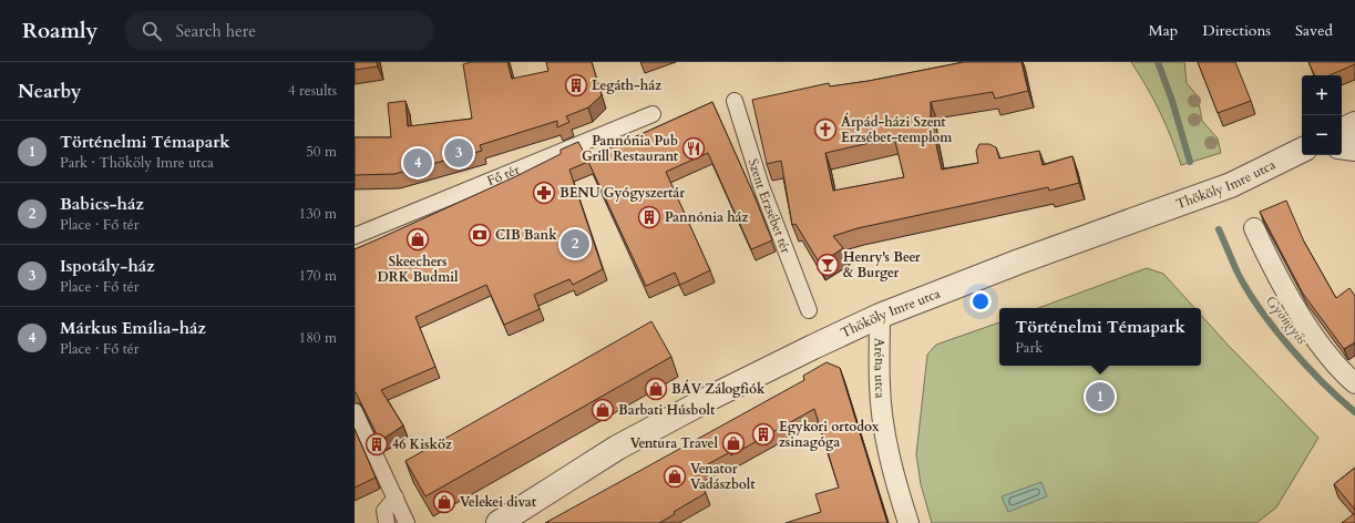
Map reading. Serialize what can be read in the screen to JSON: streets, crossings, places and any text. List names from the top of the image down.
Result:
{
  "streets": {
    "street": [
      "Fő tér",
      "Thököly Imre utca",
      "Szent Erzsébet tér",
      "Aréna utca"
    ]
  },
  "crossings": [
    ["Thököly Imre utca", "Aréna utca"]
  ],
  "water": ["Gyöngyös"],
  "places": {
    "building": [
      "Legáth-ház",
      "Pannónia ház",
      "Egykori ortodox zsinagóga",
      "46 Kisköz"
    ],
    "church": ["Árpád-házi Szent Erzsébet-templom"],
    "restaurant": ["Pannónia Pub Grill Restaurant"],
    "pharmacy": ["BENU Gyógyszertár"],
    "bank": ["CIB Bank"],
    "shop": [
      "Skeechers DRK Budmil",
      "BÁV Zálogfiók",
      "Barbati Húsbolt",
      "Ventura Travel",
      "Venator Vadászbolt",
      "Velekei divat"
    ],
    "bar": ["Henry's Beer & Burger"]
  },
  "page": {
    "header": "Roamly",
    "search": "Search here",
    "nav": ["Map", "Directions", "Saved"],
    "heading": ["Nearby", "4 results"],
    "map_buttons": ["+", "−"],
    "list": [
      {
        "mark": "1",
        "name": "Történelmi Témapark",
        "note": "Park · Thököly Imre utca",
        "value": "50 m"
      },
      {
        "mark": "2",
        "name": "Babics-ház",
        "note": "Place · Fő tér",
        "value": "130 m"
      },
      {
        "mark": "3",
        "name": "Ispotály-ház",
        "note": "Place · Fő tér",
        "value": "170 m"
      },
      {
        "mark": "4",
        "name": "Márkus Emília-ház",
        "note": "Place · Fő tér",
        "value": "180 m"
      }
    ],
    "pins": [
      "3",
      "4",
      "2",
      "1"
    ],
    "popup": ["Történelmi Témapark", "Park"]
  }
}
